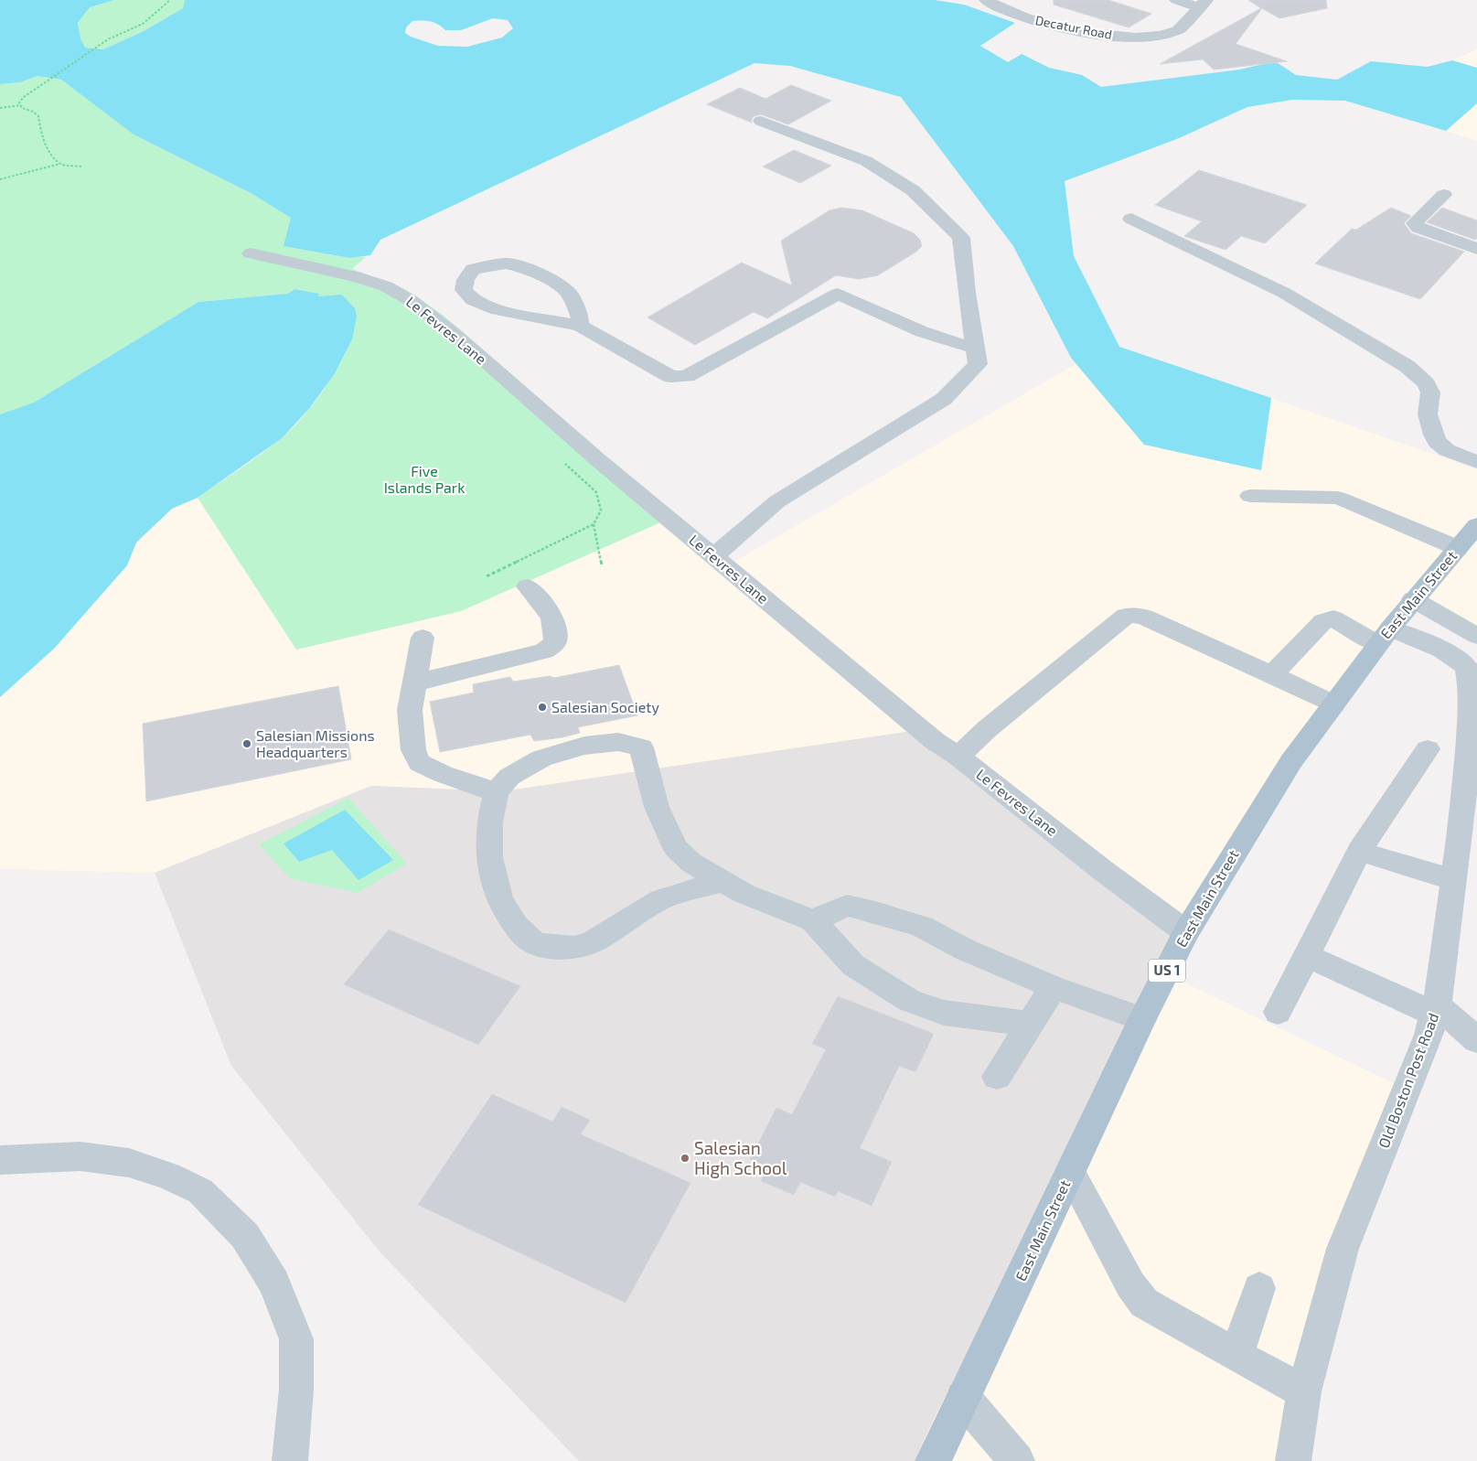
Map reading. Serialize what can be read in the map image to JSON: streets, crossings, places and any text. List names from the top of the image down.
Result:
{
  "streets": {
    "main road": ["East Main Street", "US 1"],
    "street": ["Decatur Road", "Le Fevres Lane", "Old Boston Post Road"]
  },
  "crossings": [
    ["Le Fevres Lane", "East Main Street"],
    ["East Main Street", "Old Boston Post Road"]
  ],
  "parks": ["Five Islands Park"],
  "places": ["Salesian Society", "Salesian Missions Headquarters", "Salesian High School"]
}
